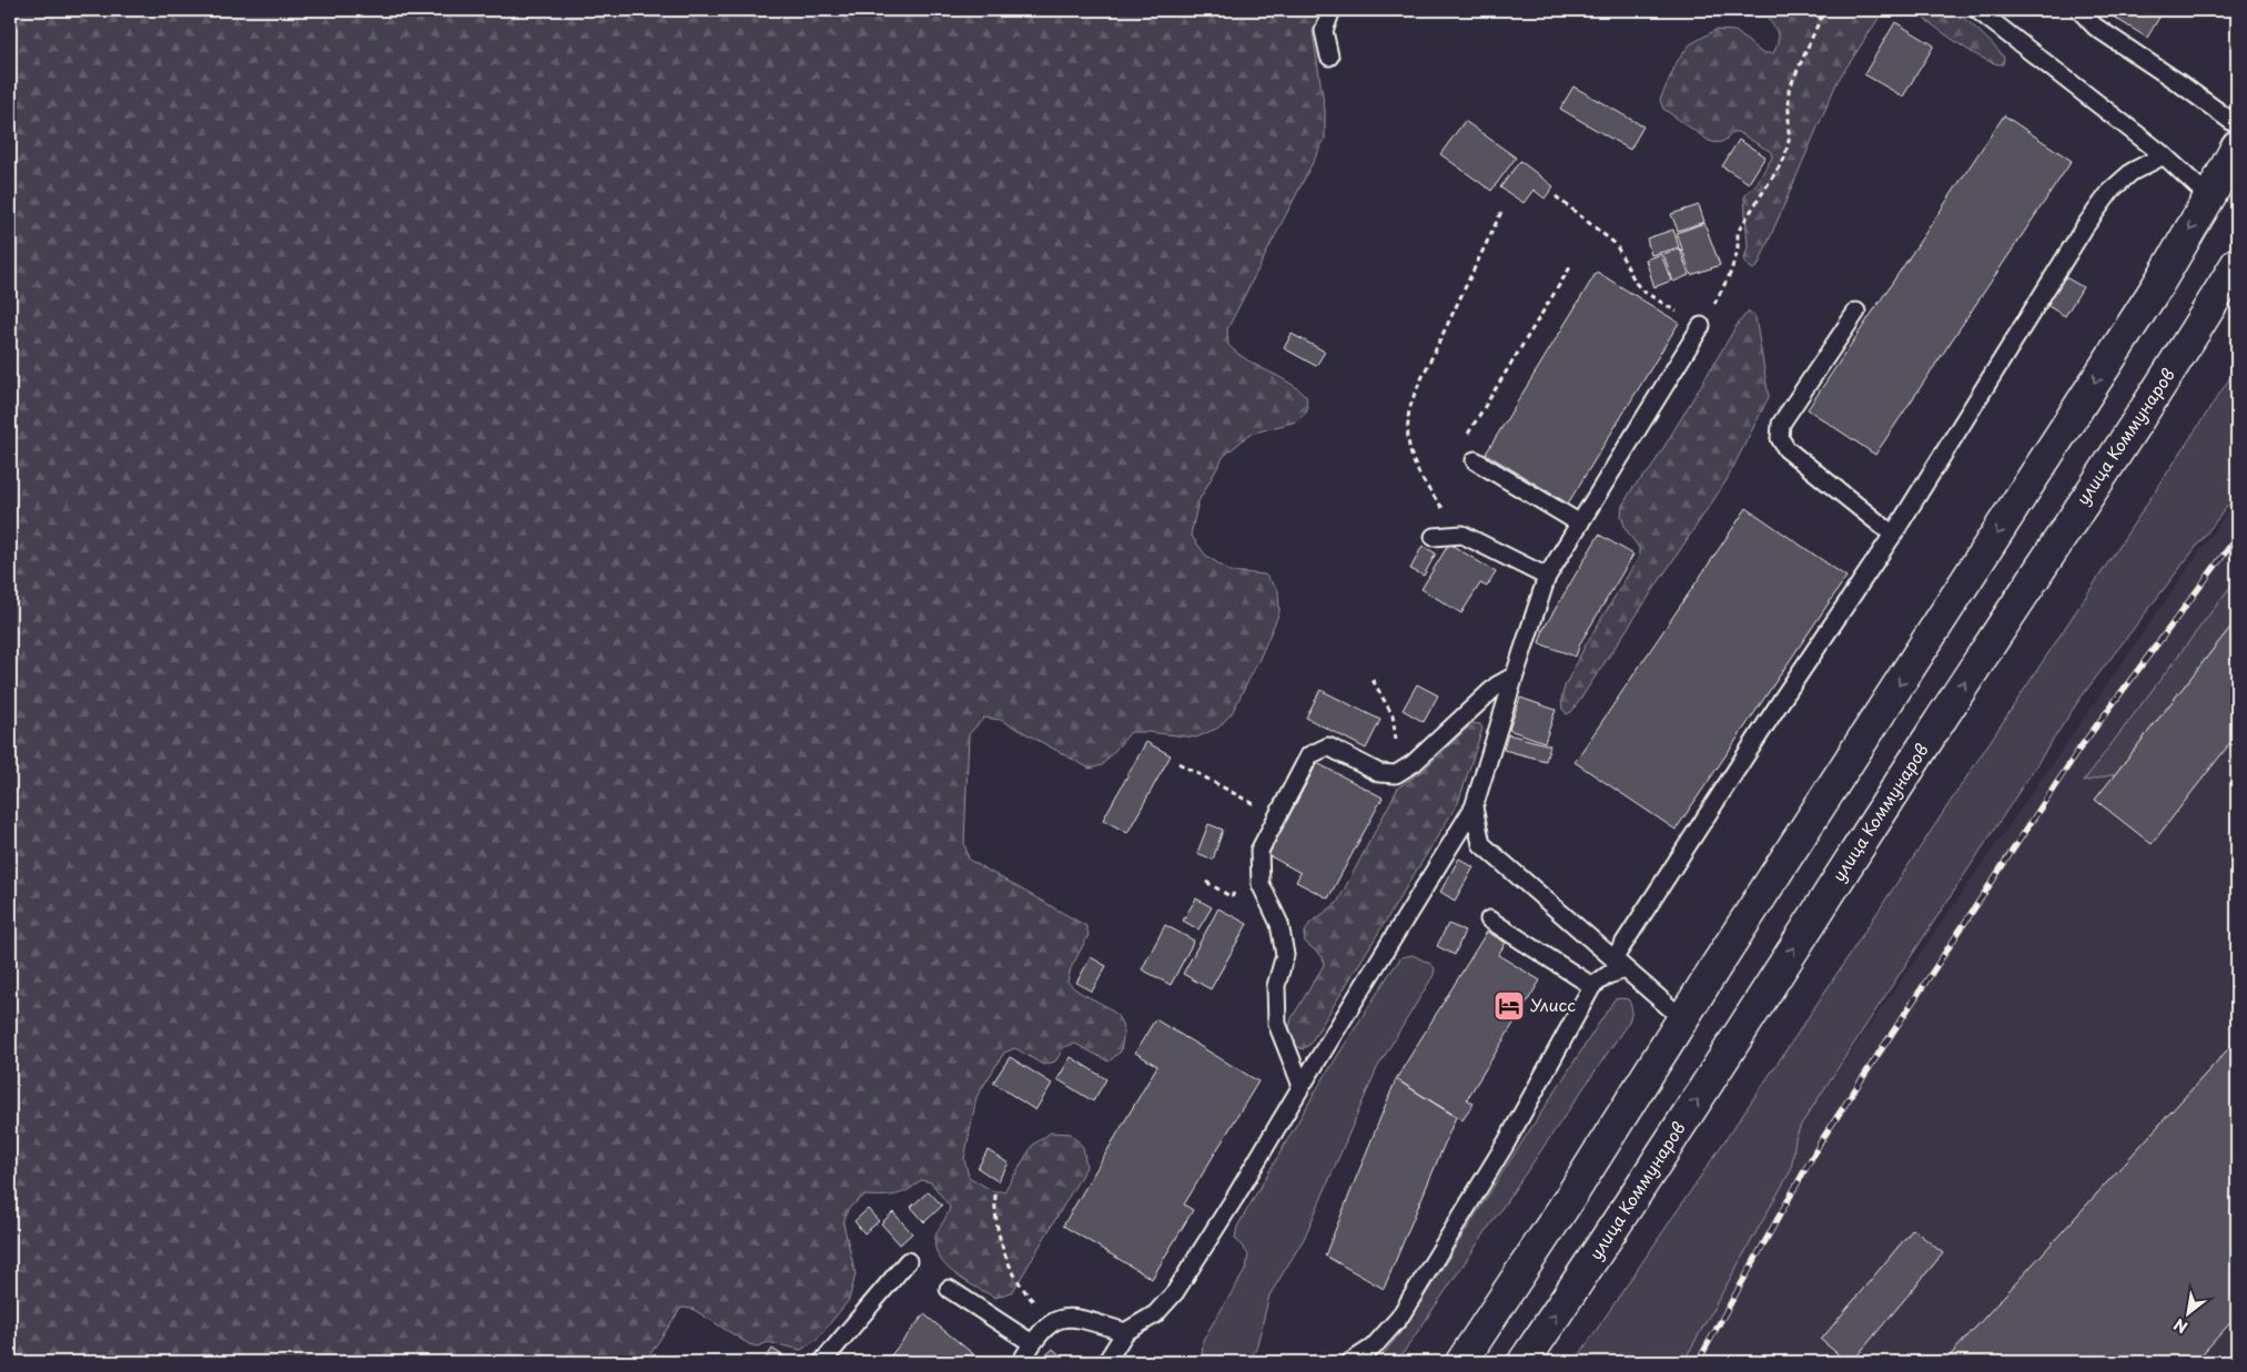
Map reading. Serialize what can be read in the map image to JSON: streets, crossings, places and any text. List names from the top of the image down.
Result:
{
  "streets": {
    "highway": ["улица Коммунаров"]
  },
  "places": {
    "hotel": ["Улисс"]
  },
  "north": "bottom left"
}
